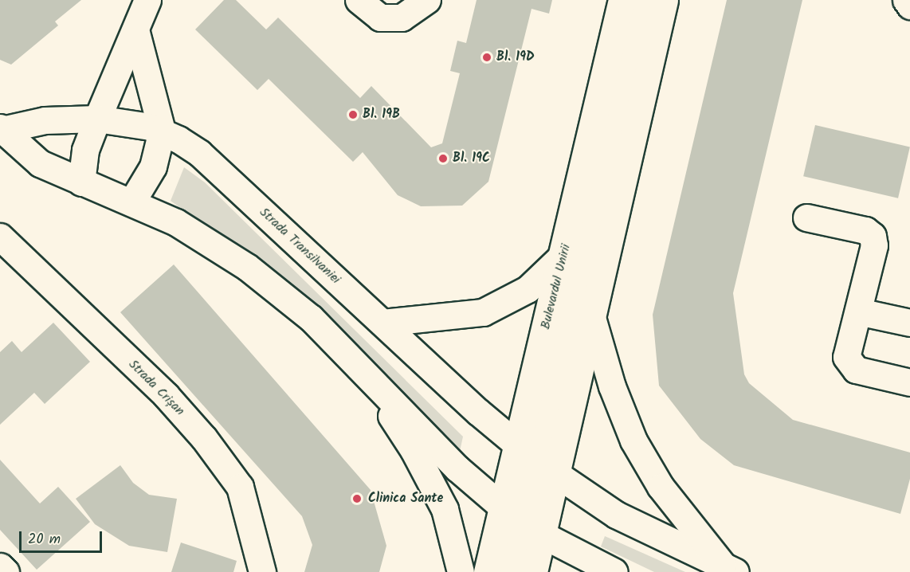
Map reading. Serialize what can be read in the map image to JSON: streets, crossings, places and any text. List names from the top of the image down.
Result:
{
  "streets": {
    "main road": ["Strada Transilvaniei", "Bulevardul Unirii", "Strada Crișan"]
  },
  "crossings": [
    ["Strada Transilvaniei", "Bulevardul Unirii"]
  ],
  "places": [
    "Bl. 19D",
    "Bl. 19B",
    "Bl. 19C",
    "Clinica Sante"
  ],
  "scale_bar": "20 m"
}
